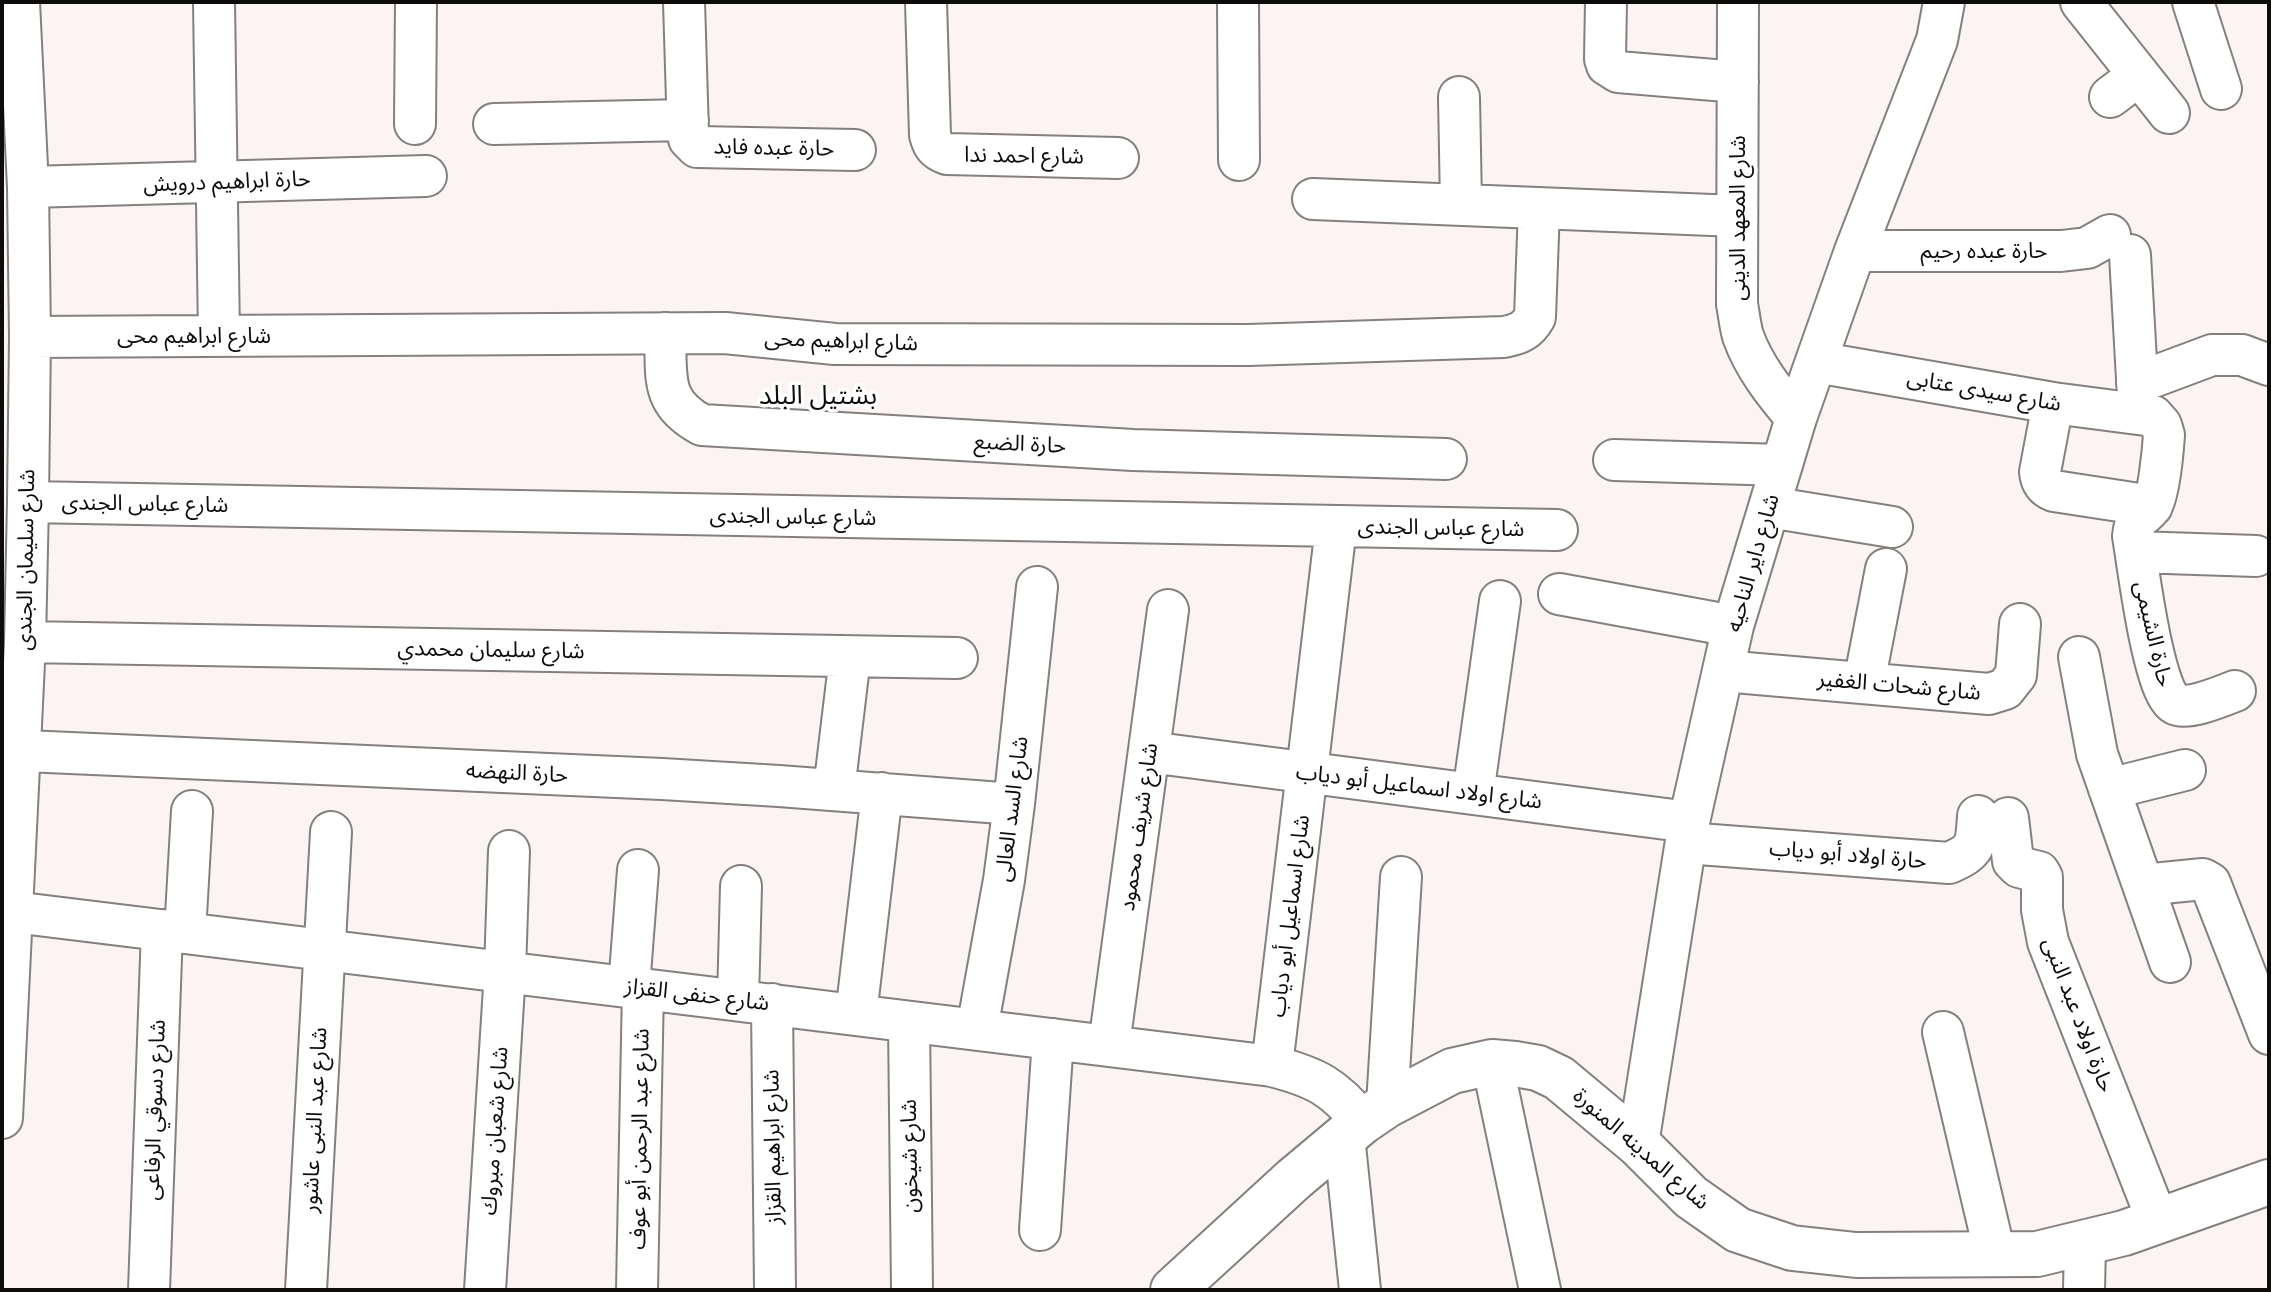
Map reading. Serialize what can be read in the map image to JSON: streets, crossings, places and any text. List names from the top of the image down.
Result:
{
  "streets": {
    "street": [
      "حارة عبده فايد",
      "شارع احمد ندا",
      "حارة ابراهيم درويش",
      "شارع المعهد الدينى",
      "حارة عبده رحيم",
      "شارع ابراهيم محى",
      "شارع سيدى عتابى",
      "حارة الضبع",
      "شارع عباس الجندى",
      "شارع سليمان الجندى",
      "شارع داير الناحيه",
      "حارة الشيمى",
      "شارع سليمان محمدي",
      "شارع شحات الغفير",
      "حارة النهضه",
      "شارع اولاد اسماعيل أبو دياب",
      "شارع السد العالى",
      "شارع شريف محمود",
      "حارة اولاد أبو دياب",
      "شارع اسماعيل أبو دياب",
      "شارع حنفى القزاز",
      "حارة اولاد عبد النبى",
      "شارع دسوقي الرفاعى",
      "شارع عبد النبى عاشور",
      "شارع شعبان مبروك",
      "شارع عبد الرحمن أبو عوف",
      "شارع ابراهيم القزاز",
      "شارع المدينه المنورة",
      "شارع شيخون"
    ]
  },
  "crossings": [
    ["حارة ابراهيم درويش", "شارع سليمان الجندى"],
    ["شارع المعهد الدينى", "شارع داير الناحيه"],
    ["حارة عبده رحيم", "شارع داير الناحيه"],
    ["حارة عبده رحيم", "حارة الشيمى"],
    ["شارع ابراهيم محى", "حارة الضبع"],
    ["شارع ابراهيم محى", "شارع سليمان الجندى"],
    ["شارع سيدى عتابى", "شارع داير الناحيه"],
    ["شارع سيدى عتابى", "حارة الشيمى"],
    ["شارع عباس الجندى", "شارع سليمان الجندى"],
    ["شارع عباس الجندى", "شارع اسماعيل أبو دياب"],
    ["شارع سليمان الجندى", "شارع سليمان محمدي"],
    ["شارع سليمان الجندى", "حارة النهضه"],
    ["شارع سليمان الجندى", "شارع حنفى القزاز"],
    ["شارع داير الناحيه", "شارع شحات الغفير"],
    ["شارع داير الناحيه", "شارع اولاد اسماعيل أبو دياب"],
    ["شارع داير الناحيه", "حارة اولاد أبو دياب"],
    ["شارع داير الناحيه", "شارع المدينه المنورة"],
    ["حارة النهضه", "شارع السد العالى"],
    ["شارع اولاد اسماعيل أبو دياب", "شارع شريف محمود"],
    ["شارع اولاد اسماعيل أبو دياب", "حارة اولاد أبو دياب"],
    ["شارع اولاد اسماعيل أبو دياب", "شارع اسماعيل أبو دياب"],
    ["شارع السد العالى", "شارع حنفى القزاز"],
    ["شارع شريف محمود", "شارع حنفى القزاز"],
    ["حارة اولاد أبو دياب", "حارة اولاد عبد النبى"],
    ["شارع اسماعيل أبو دياب", "شارع حنفى القزاز"],
    ["شارع حنفى القزاز", "شارع دسوقي الرفاعى"],
    ["شارع حنفى القزاز", "شارع عبد النبى عاشور"],
    ["شارع حنفى القزاز", "شارع شعبان مبروك"],
    ["شارع حنفى القزاز", "شارع عبد الرحمن أبو عوف"],
    ["شارع حنفى القزاز", "شارع ابراهيم القزاز"],
    ["شارع حنفى القزاز", "شارع المدينه المنورة"],
    ["شارع حنفى القزاز", "شارع شيخون"],
    ["حارة اولاد عبد النبى", "شارع المدينه المنورة"]
  ],
  "districts": ["بشتيل البلد"]
}
